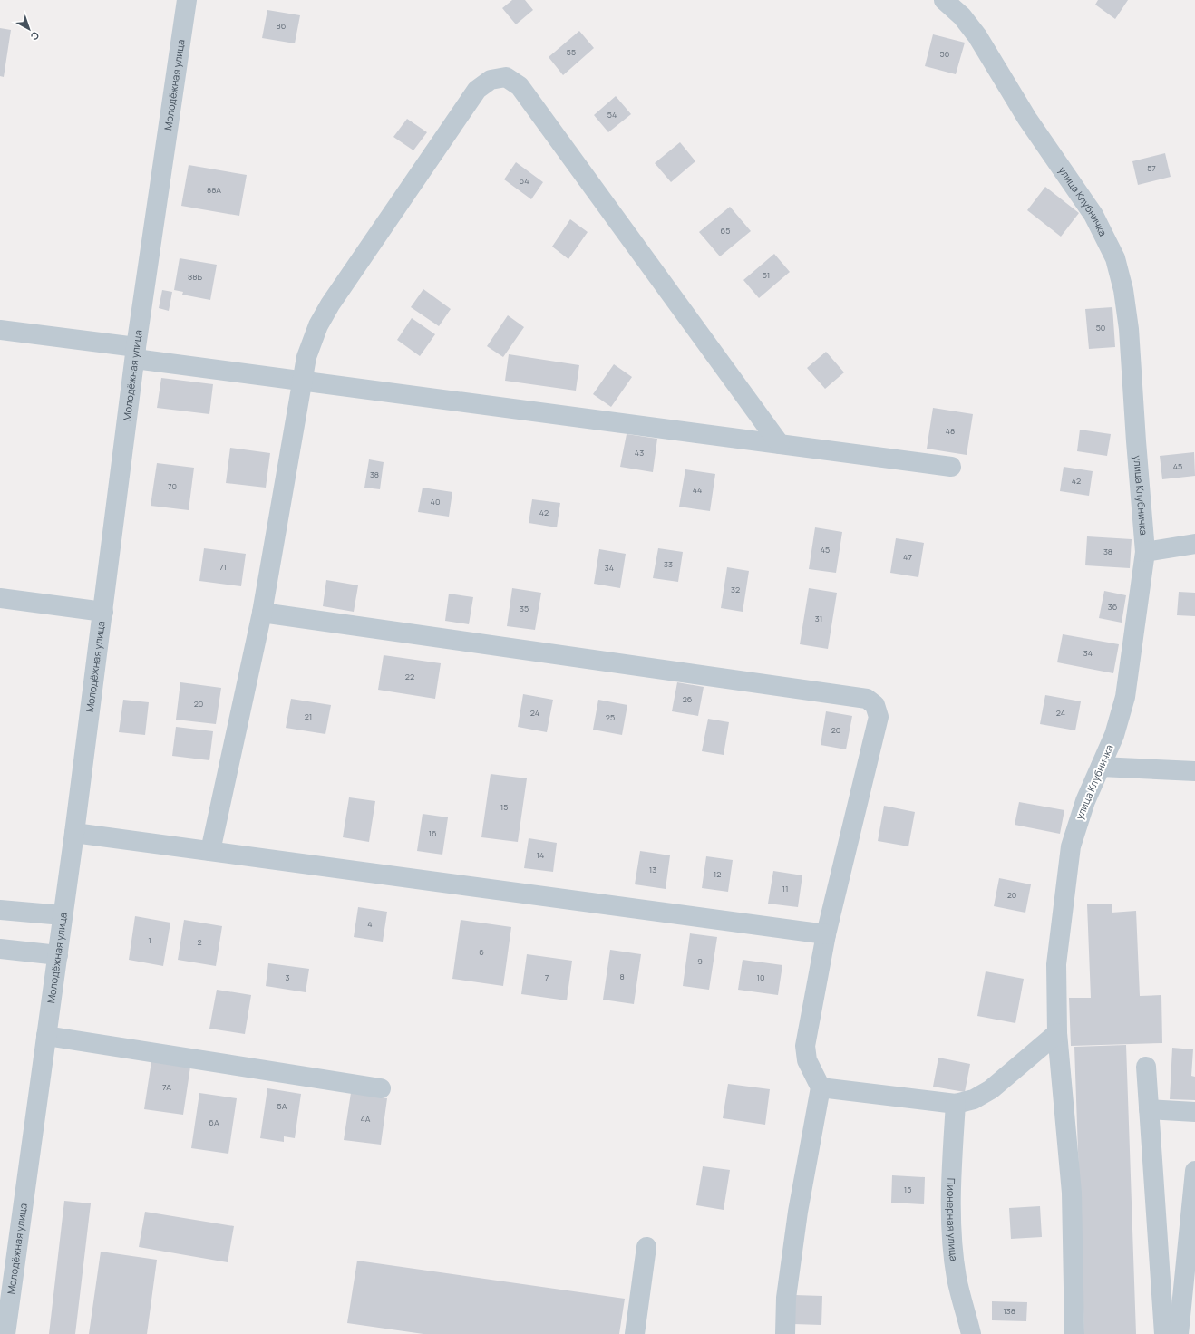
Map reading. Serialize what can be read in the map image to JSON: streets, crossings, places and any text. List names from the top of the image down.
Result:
{
  "streets": {
    "street": ["Молодёжная улица", "улица Клубничка", "Пионерная улица"]
  },
  "house_numbers": [
    "86",
    "55",
    "56",
    "54",
    "57",
    "64",
    "88А",
    "65",
    "51",
    "88Б",
    "50",
    "48",
    "43",
    "45",
    "38",
    "42",
    "70",
    "44",
    "40",
    "42",
    "45",
    "38",
    "47",
    "33",
    "71",
    "34",
    "32",
    "36",
    "35",
    "31",
    "34",
    "22",
    "26",
    "20",
    "24",
    "24",
    "21",
    "25",
    "20",
    "15",
    "16",
    "14",
    "13",
    "12",
    "11",
    "20",
    "4",
    "1",
    "2",
    "6",
    "9",
    "8",
    "3",
    "7",
    "10",
    "7А",
    "5А",
    "4А",
    "6А",
    "15",
    "138"
  ],
  "north": "bottom right"
}
